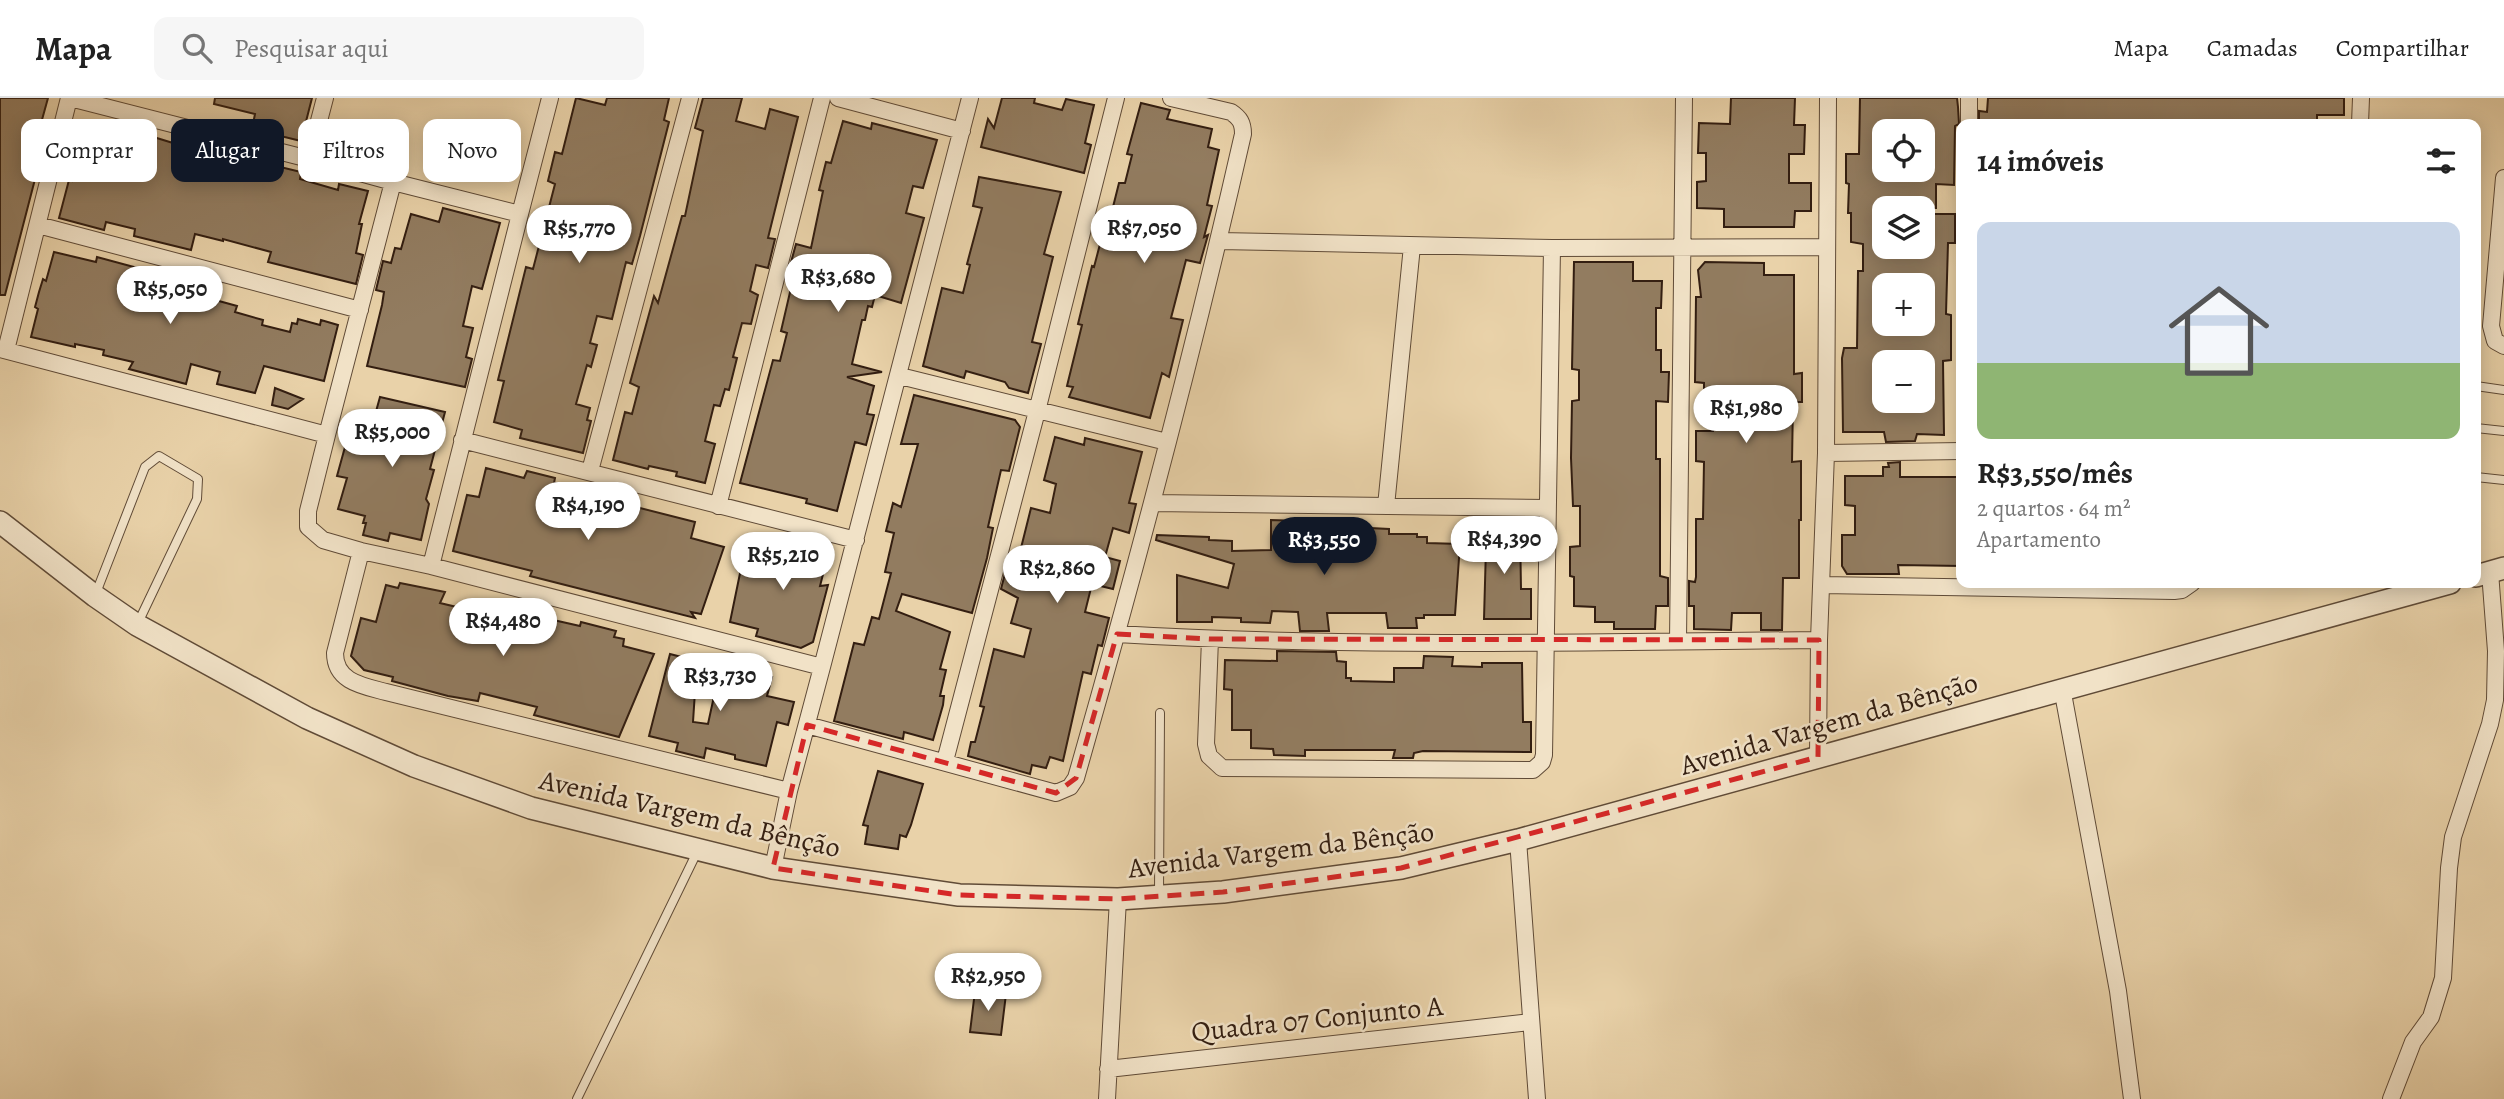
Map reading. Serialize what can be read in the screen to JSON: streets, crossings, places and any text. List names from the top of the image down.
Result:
{
  "streets": {
    "street": ["Avenida Vargem da Bênção", "Quadra 07 Conjunto A"]
  },
  "page": {
    "header": "Mapa",
    "search": "Pesquisar aqui",
    "nav": ["Mapa", "Camadas", "Compartilhar"],
    "map_buttons": ["+", "−"],
    "chip": [
      "Comprar",
      "Alugar",
      "Filtros",
      "Novo"
    ],
    "heading": "14 imóveis",
    "list": [
      {
        "name": "R$3,550/mês",
        "note": "2 quartos · 64 m² · Apartamento"
      }
    ],
    "price": [
      "R$5,770",
      "R$7,050",
      "R$3,680",
      "R$5,050",
      "R$1,980",
      "R$5,000",
      "R$4,190",
      "R$4,390",
      "R$3,550",
      "R$5,210",
      "R$2,860",
      "R$4,480",
      "R$3,730",
      "R$2,950"
    ]
  }
}
